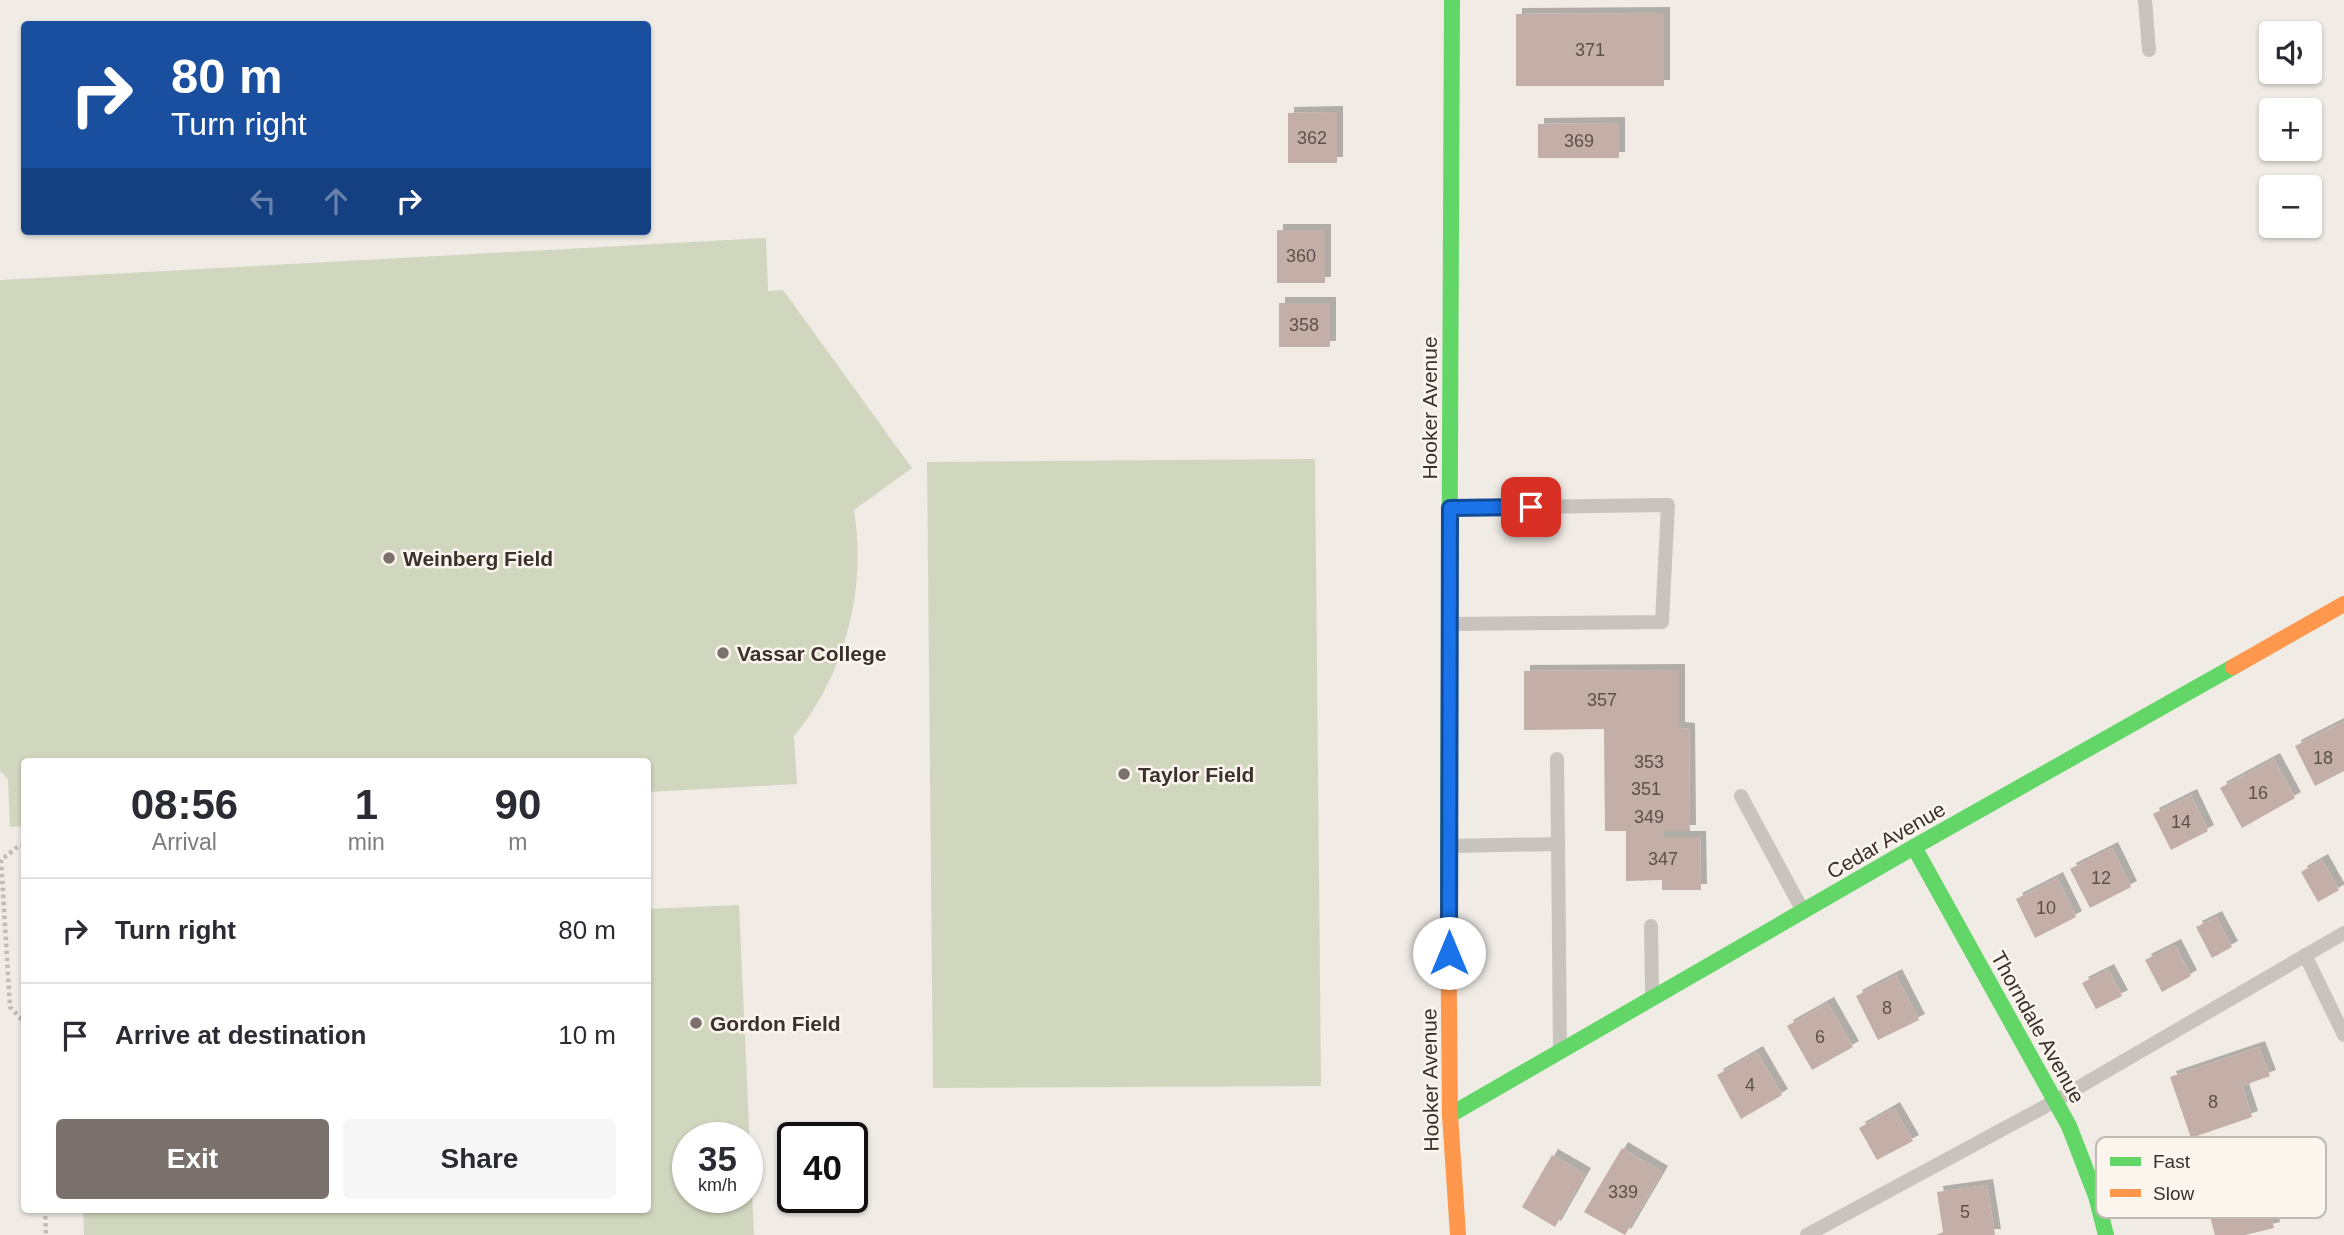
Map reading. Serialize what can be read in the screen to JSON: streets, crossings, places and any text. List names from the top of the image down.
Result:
{
  "streets": {
    "street": ["Hooker Avenue", "Cedar Avenue", "Thorndale Avenue"]
  },
  "crossings": [
    ["Hooker Avenue", "Cedar Avenue"],
    ["Cedar Avenue", "Thorndale Avenue"]
  ],
  "places": [
    "Weinberg Field",
    "Vassar College",
    "Taylor Field",
    "Gordon Field"
  ],
  "house_numbers": [
    "371",
    "362",
    "369",
    "360",
    "358",
    "357",
    "18",
    "353",
    "351",
    "16",
    "349",
    "14",
    "347",
    "12",
    "10",
    "8",
    "6",
    "4",
    "8",
    "339",
    "5"
  ],
  "legend": ["Fast", "Slow"],
  "page": {
    "map_buttons": ["+", "−"],
    "turn": ["80 m", "Turn right"],
    "eta": [
      "08:56",
      "Arrival",
      "1",
      "min",
      "90",
      "m"
    ],
    "list": [
      {
        "name": "Turn right",
        "value": "80 m"
      },
      {
        "name": "Arrive at destination",
        "value": "10 m"
      }
    ],
    "buttons": ["Exit", "Share"],
    "speed": "35 km/h",
    "limit": "40"
  }
}
